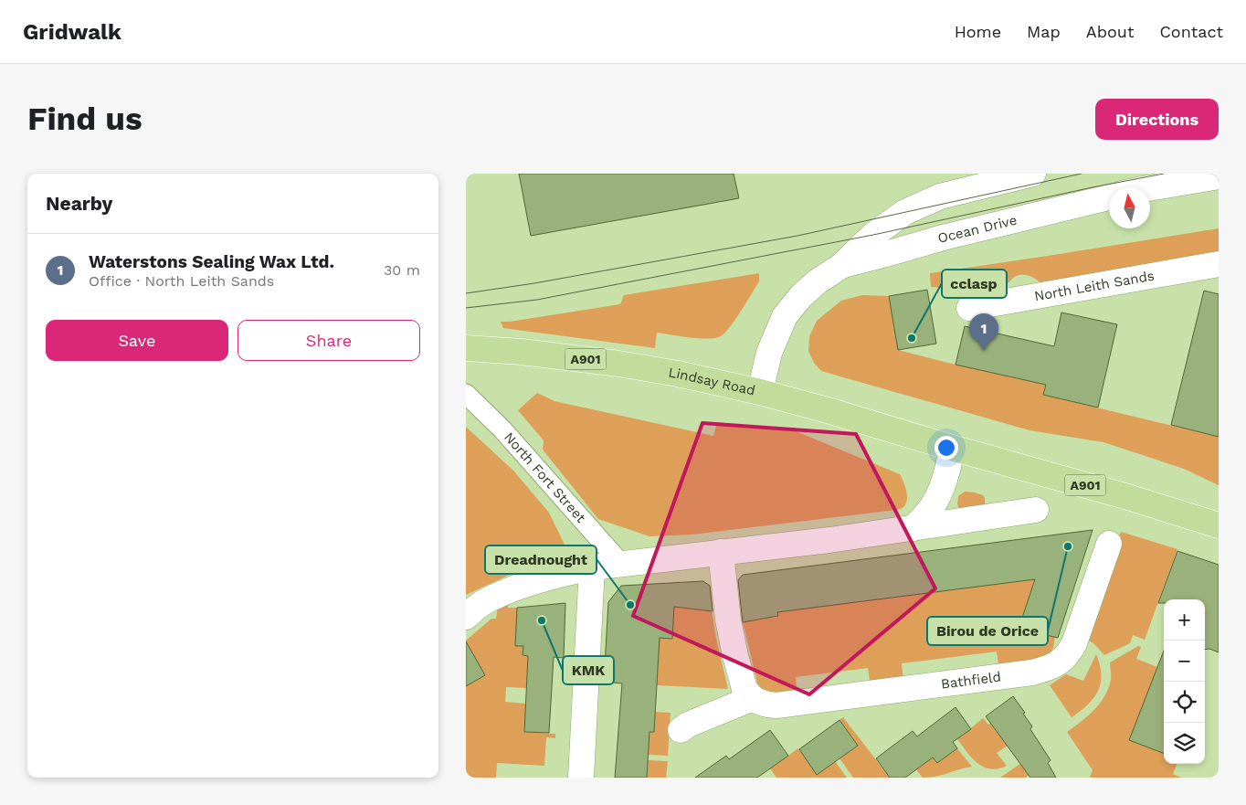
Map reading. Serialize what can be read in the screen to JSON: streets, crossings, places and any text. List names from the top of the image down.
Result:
{
  "streets": {
    "main road": ["A901", "Lindsay Road"],
    "street": [
      "Ocean Drive",
      "North Leith Sands",
      "North Fort Street",
      "Bathfield"
    ]
  },
  "crossings": [
    ["Ocean Drive", "Lindsay Road"]
  ],
  "places": [
    "cclasp",
    "Birou de Orice",
    "Dreadnought",
    "KMK"
  ],
  "north": "top",
  "page": {
    "header": "Gridwalk",
    "nav": [
      "Home",
      "Map",
      "About",
      "Contact"
    ],
    "buttons": [
      "Directions",
      ["Save", "Share"]
    ],
    "title": "Find us",
    "heading": "Nearby",
    "list": [
      {
        "mark": "1",
        "name": "Waterstons Sealing Wax Ltd.",
        "note": "Office · North Leith Sands",
        "value": "30 m"
      }
    ],
    "pins": "1",
    "map_buttons": ["+", "−"]
  }
}
